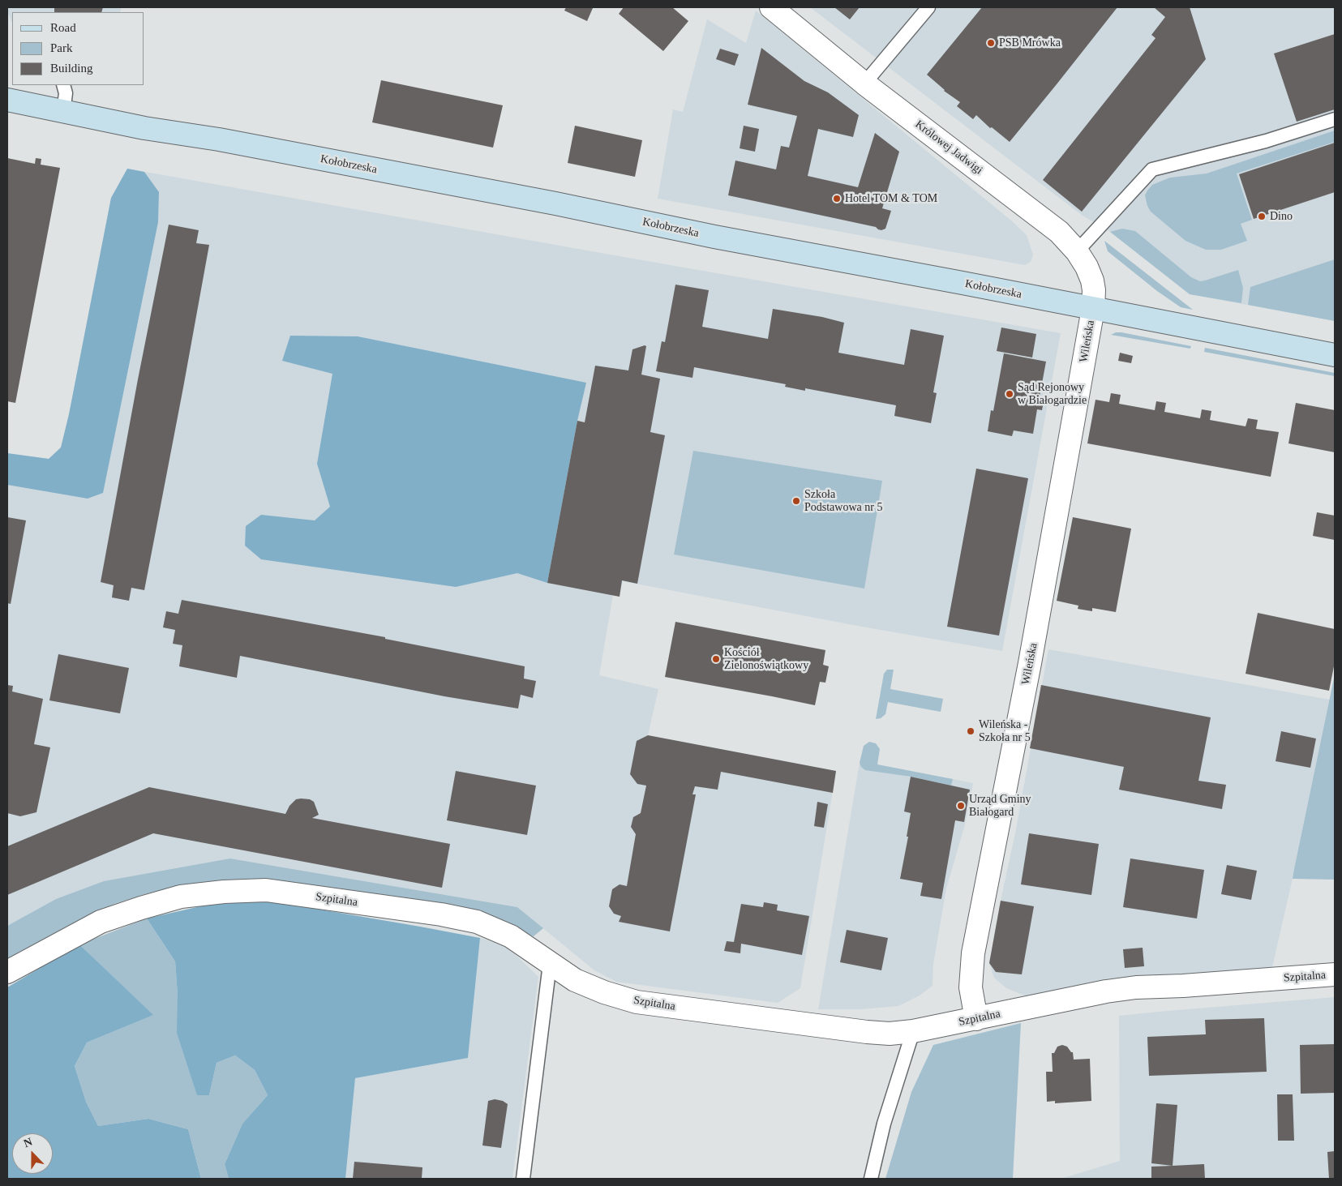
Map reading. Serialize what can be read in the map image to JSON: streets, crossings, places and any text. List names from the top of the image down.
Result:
{
  "streets": {
    "main road": ["Kołobrzeska"],
    "street": ["Królowej Jadwigi", "Wileńska", "Szpitalna"]
  },
  "crossings": [
    ["Królowej Jadwigi", "Kołobrzeska"],
    ["Królowej Jadwigi", "Wileńska"],
    ["Kołobrzeska", "Wileńska"],
    ["Wileńska", "Szpitalna"]
  ],
  "places": [
    "PSB Mrówka",
    "Hotel TOM & TOM",
    "Dino",
    "Sąd Rejonowy w Białogardzie",
    "Szkoła Podstawowa nr 5",
    "Kościół Zielonoświątkowy",
    "Wileńska - Szkoła nr 5",
    "Urząd Gminy Białogard"
  ],
  "legend": ["Road", "Park", "Building"],
  "north": "top"
}
